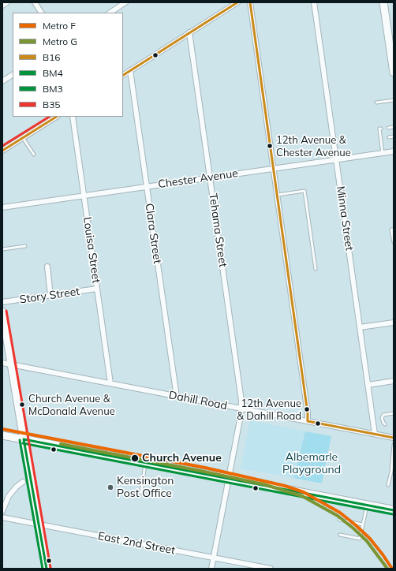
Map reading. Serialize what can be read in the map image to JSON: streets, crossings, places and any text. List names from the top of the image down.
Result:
{
  "streets": {
    "street": [
      "Chester Avenue",
      "Minna Street",
      "Tehama Street",
      "Clara Street",
      "Louisa Street",
      "Story Street",
      "Dahill Road",
      "East 2nd Street"
    ]
  },
  "crossings": [
    ["Chester Avenue", "Minna Street"],
    ["Chester Avenue", "Tehama Street"],
    ["Chester Avenue", "Clara Street"],
    ["Chester Avenue", "Louisa Street"],
    ["Minna Street", "Dahill Road"],
    ["Tehama Street", "Dahill Road"],
    ["Tehama Street", "East 2nd Street"],
    ["Clara Street", "Dahill Road"],
    ["Louisa Street", "Story Street"],
    ["Louisa Street", "Dahill Road"]
  ],
  "parks": ["Albemarle Playground"],
  "places": [
    "12th Avenue & Chester Avenue",
    "Church Avenue & McDonald Avenue",
    "12th Avenue & Dahill Road",
    "Church Avenue",
    "Kensington Post Office"
  ],
  "lines": [
    "transit line B16",
    "transit line B35",
    "metro line F",
    "transit line BM4",
    "transit line BM3",
    "metro line G"
  ],
  "legend": [
    "Metro F",
    "Metro G",
    "B16",
    "BM4",
    "BM3",
    "B35"
  ]
}
